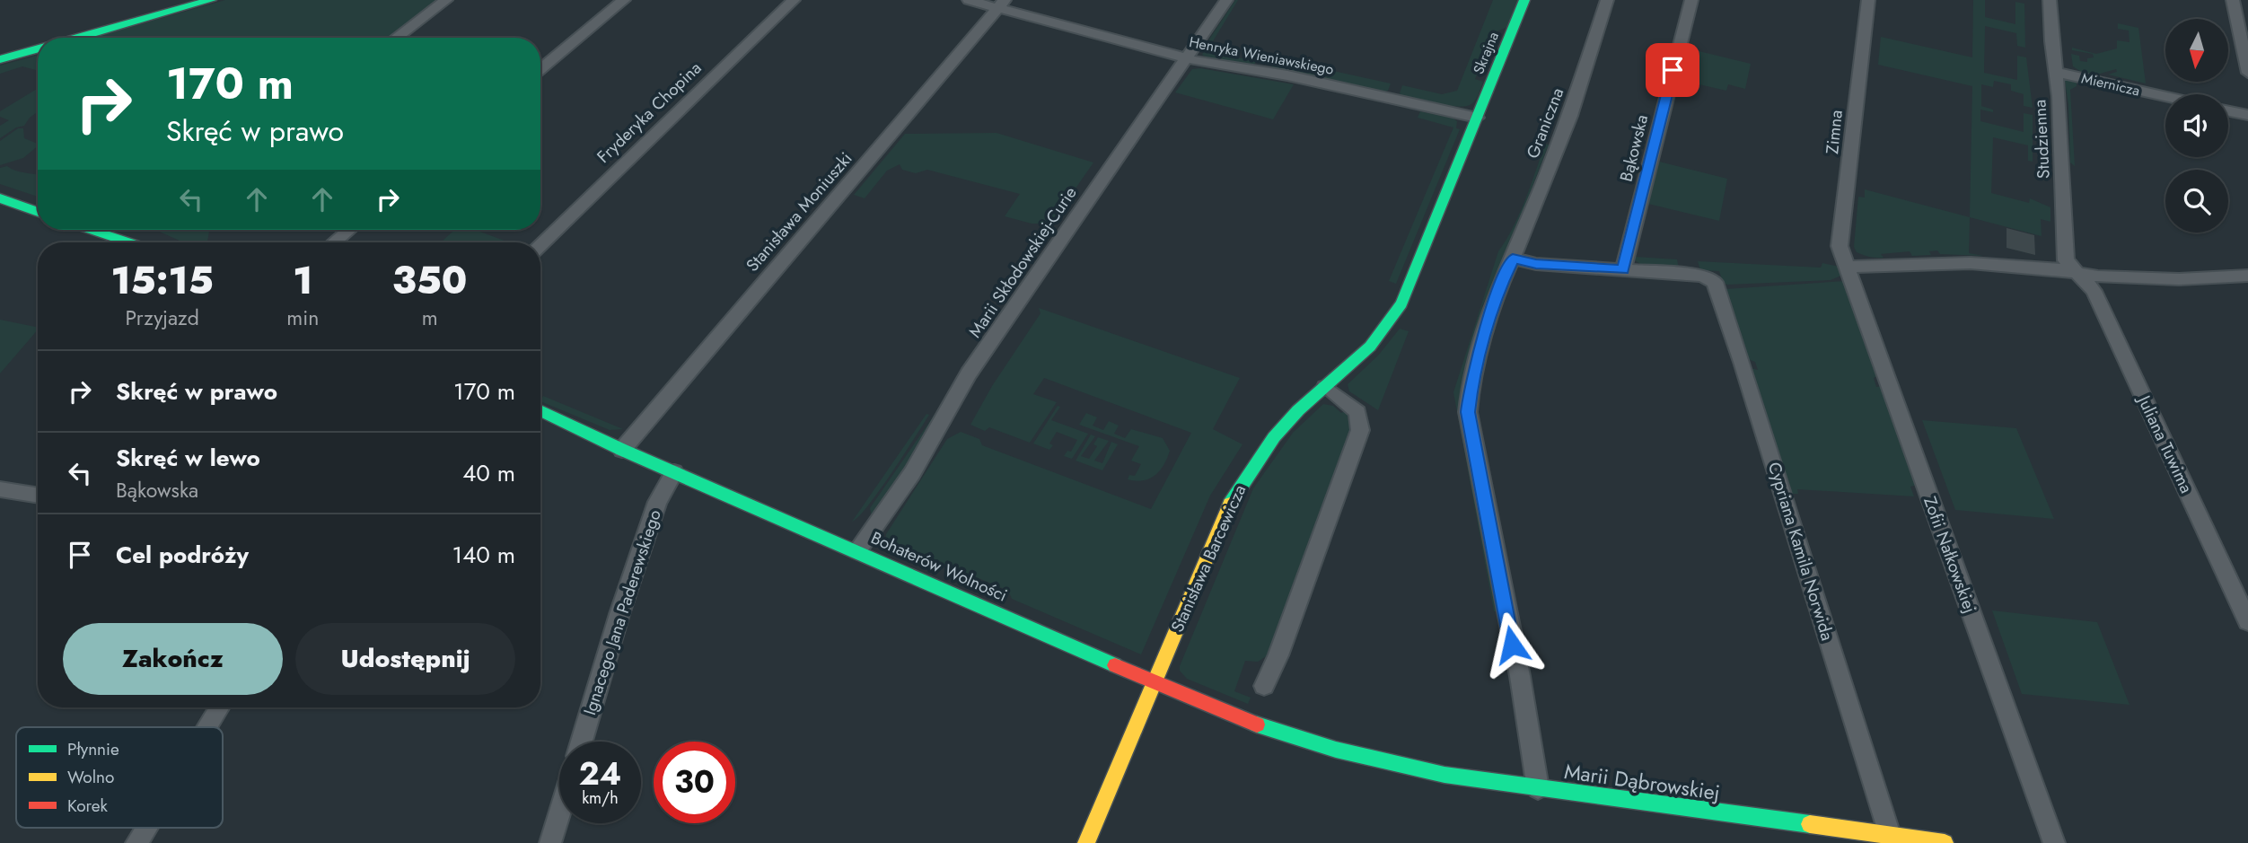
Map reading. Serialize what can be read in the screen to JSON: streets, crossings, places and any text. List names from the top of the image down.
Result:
{
  "streets": {
    "street": [
      "Skrajna",
      "Henryka Wieniawskiego",
      "Miernicza",
      "Fryderyka Chopina",
      "Graniczna",
      "Zimna",
      "Studzienna",
      "Bąkowska",
      "Stanisława Moniuszki",
      "Marii Skłodowskiej-Curie",
      "Juliana Tuwima",
      "Cypriana Kamila Norwida",
      "Zofii Nałkowskiej",
      "Stanisława Barcewicza",
      "Bohaterów Wolności",
      "Ignacego Jana Paderewskiego",
      "Marii Dąbrowskiej"
    ]
  },
  "crossings": [
    ["Skrajna", "Henryka Wieniawskiego"],
    ["Skrajna", "Stanisława Barcewicza"],
    ["Henryka Wieniawskiego", "Stanisława Moniuszki"],
    ["Henryka Wieniawskiego", "Marii Skłodowskiej-Curie"],
    ["Henryka Wieniawskiego", "Stanisława Barcewicza"],
    ["Miernicza", "Studzienna"],
    ["Graniczna", "Marii Dąbrowskiej"],
    ["Zimna", "Zofii Nałkowskiej"],
    ["Studzienna", "Juliana Tuwima"],
    ["Bąkowska", "Cypriana Kamila Norwida"],
    ["Stanisława Moniuszki", "Bohaterów Wolności"],
    ["Marii Skłodowskiej-Curie", "Bohaterów Wolności"],
    ["Cypriana Kamila Norwida", "Marii Dąbrowskiej"],
    ["Stanisława Barcewicza", "Bohaterów Wolności"],
    ["Bohaterów Wolności", "Ignacego Jana Paderewskiego"],
    ["Bohaterów Wolności", "Marii Dąbrowskiej"]
  ],
  "legend": ["Płynnie", "Wolno", "Korek"],
  "north": "bottom",
  "page": {
    "turn": ["170 m", "Skręć w prawo"],
    "eta": [
      "15:15",
      "Przyjazd",
      "1",
      "min",
      "350",
      "m"
    ],
    "list": [
      {
        "name": "Skręć w prawo",
        "value": "170 m"
      },
      {
        "name": "Skręć w lewo",
        "note": "Bąkowska",
        "value": "40 m"
      },
      {
        "name": "Cel podróży",
        "value": "140 m"
      }
    ],
    "buttons": ["Zakończ", "Udostępnij"],
    "speed": "24 km/h",
    "limit": "30"
  }
}
